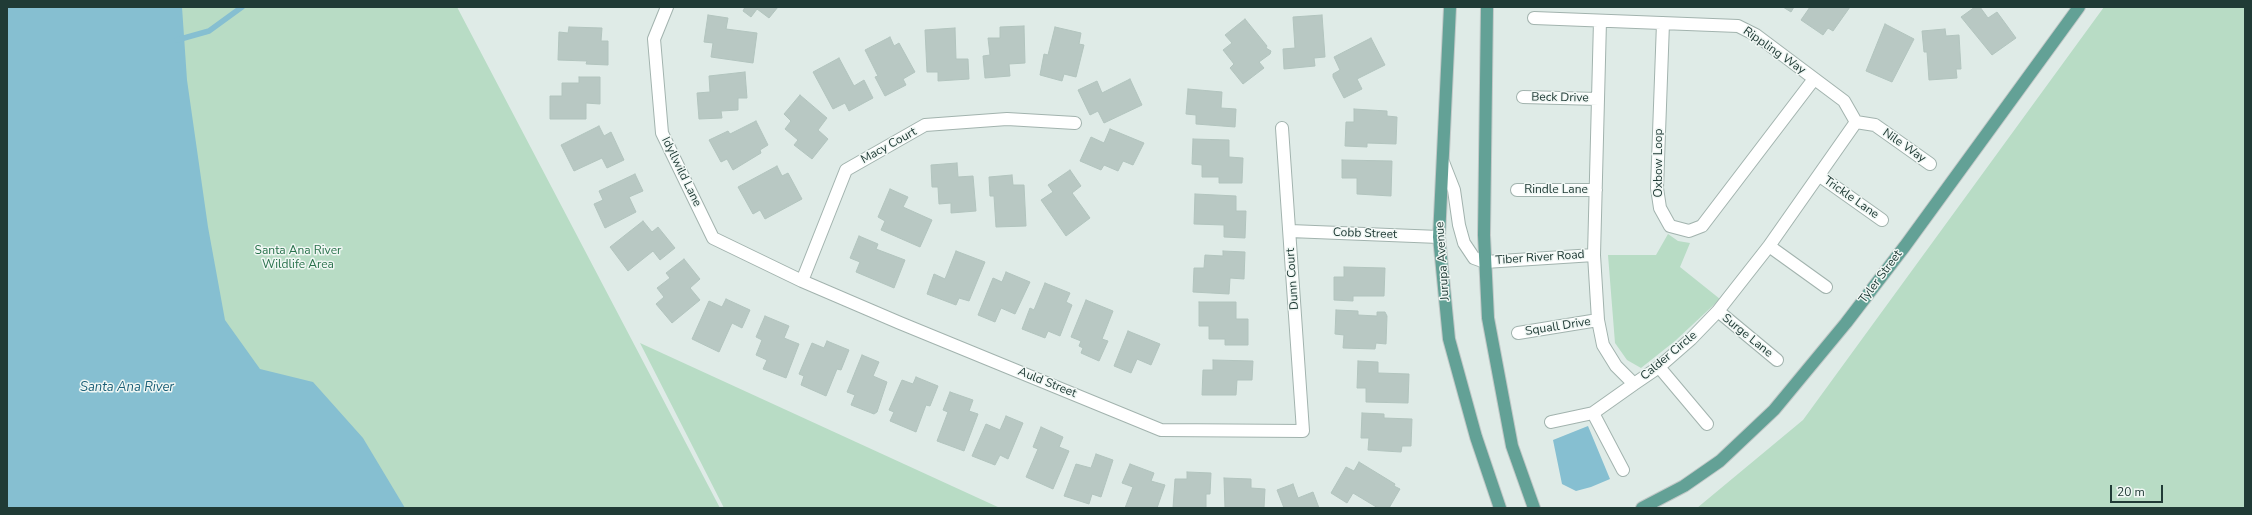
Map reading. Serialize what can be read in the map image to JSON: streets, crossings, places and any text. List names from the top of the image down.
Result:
{
  "streets": {
    "main road": ["Jurupa Avenue", "Tyler Street"],
    "street": [
      "Rippling Way",
      "Beck Drive",
      "Macy Court",
      "Nile Way",
      "Oxbow Loop",
      "Idyllwild Lane",
      "Rindle Lane",
      "Trickle Lane",
      "Cobb Street",
      "Tiber River Road",
      "Dunn Court",
      "Squall Drive",
      "Surge Lane",
      "Calder Circle",
      "Auld Street"
    ]
  },
  "crossings": [
    ["Rippling Way", "Nile Way"],
    ["Rippling Way", "Oxbow Loop"],
    ["Rippling Way", "Calder Circle"],
    ["Beck Drive", "Calder Circle"],
    ["Macy Court", "Idyllwild Lane"],
    ["Macy Court", "Auld Street"],
    ["Nile Way", "Calder Circle"],
    ["Idyllwild Lane", "Auld Street"],
    ["Rindle Lane", "Calder Circle"],
    ["Trickle Lane", "Calder Circle"],
    ["Cobb Street", "Jurupa Avenue"],
    ["Cobb Street", "Dunn Court"],
    ["Tiber River Road", "Calder Circle"],
    ["Dunn Court", "Auld Street"],
    ["Squall Drive", "Calder Circle"],
    ["Surge Lane", "Calder Circle"]
  ],
  "water": ["Santa Ana River"],
  "parks": ["Santa Ana River Wildlife Area"],
  "scale_bar": "20 m"
}
